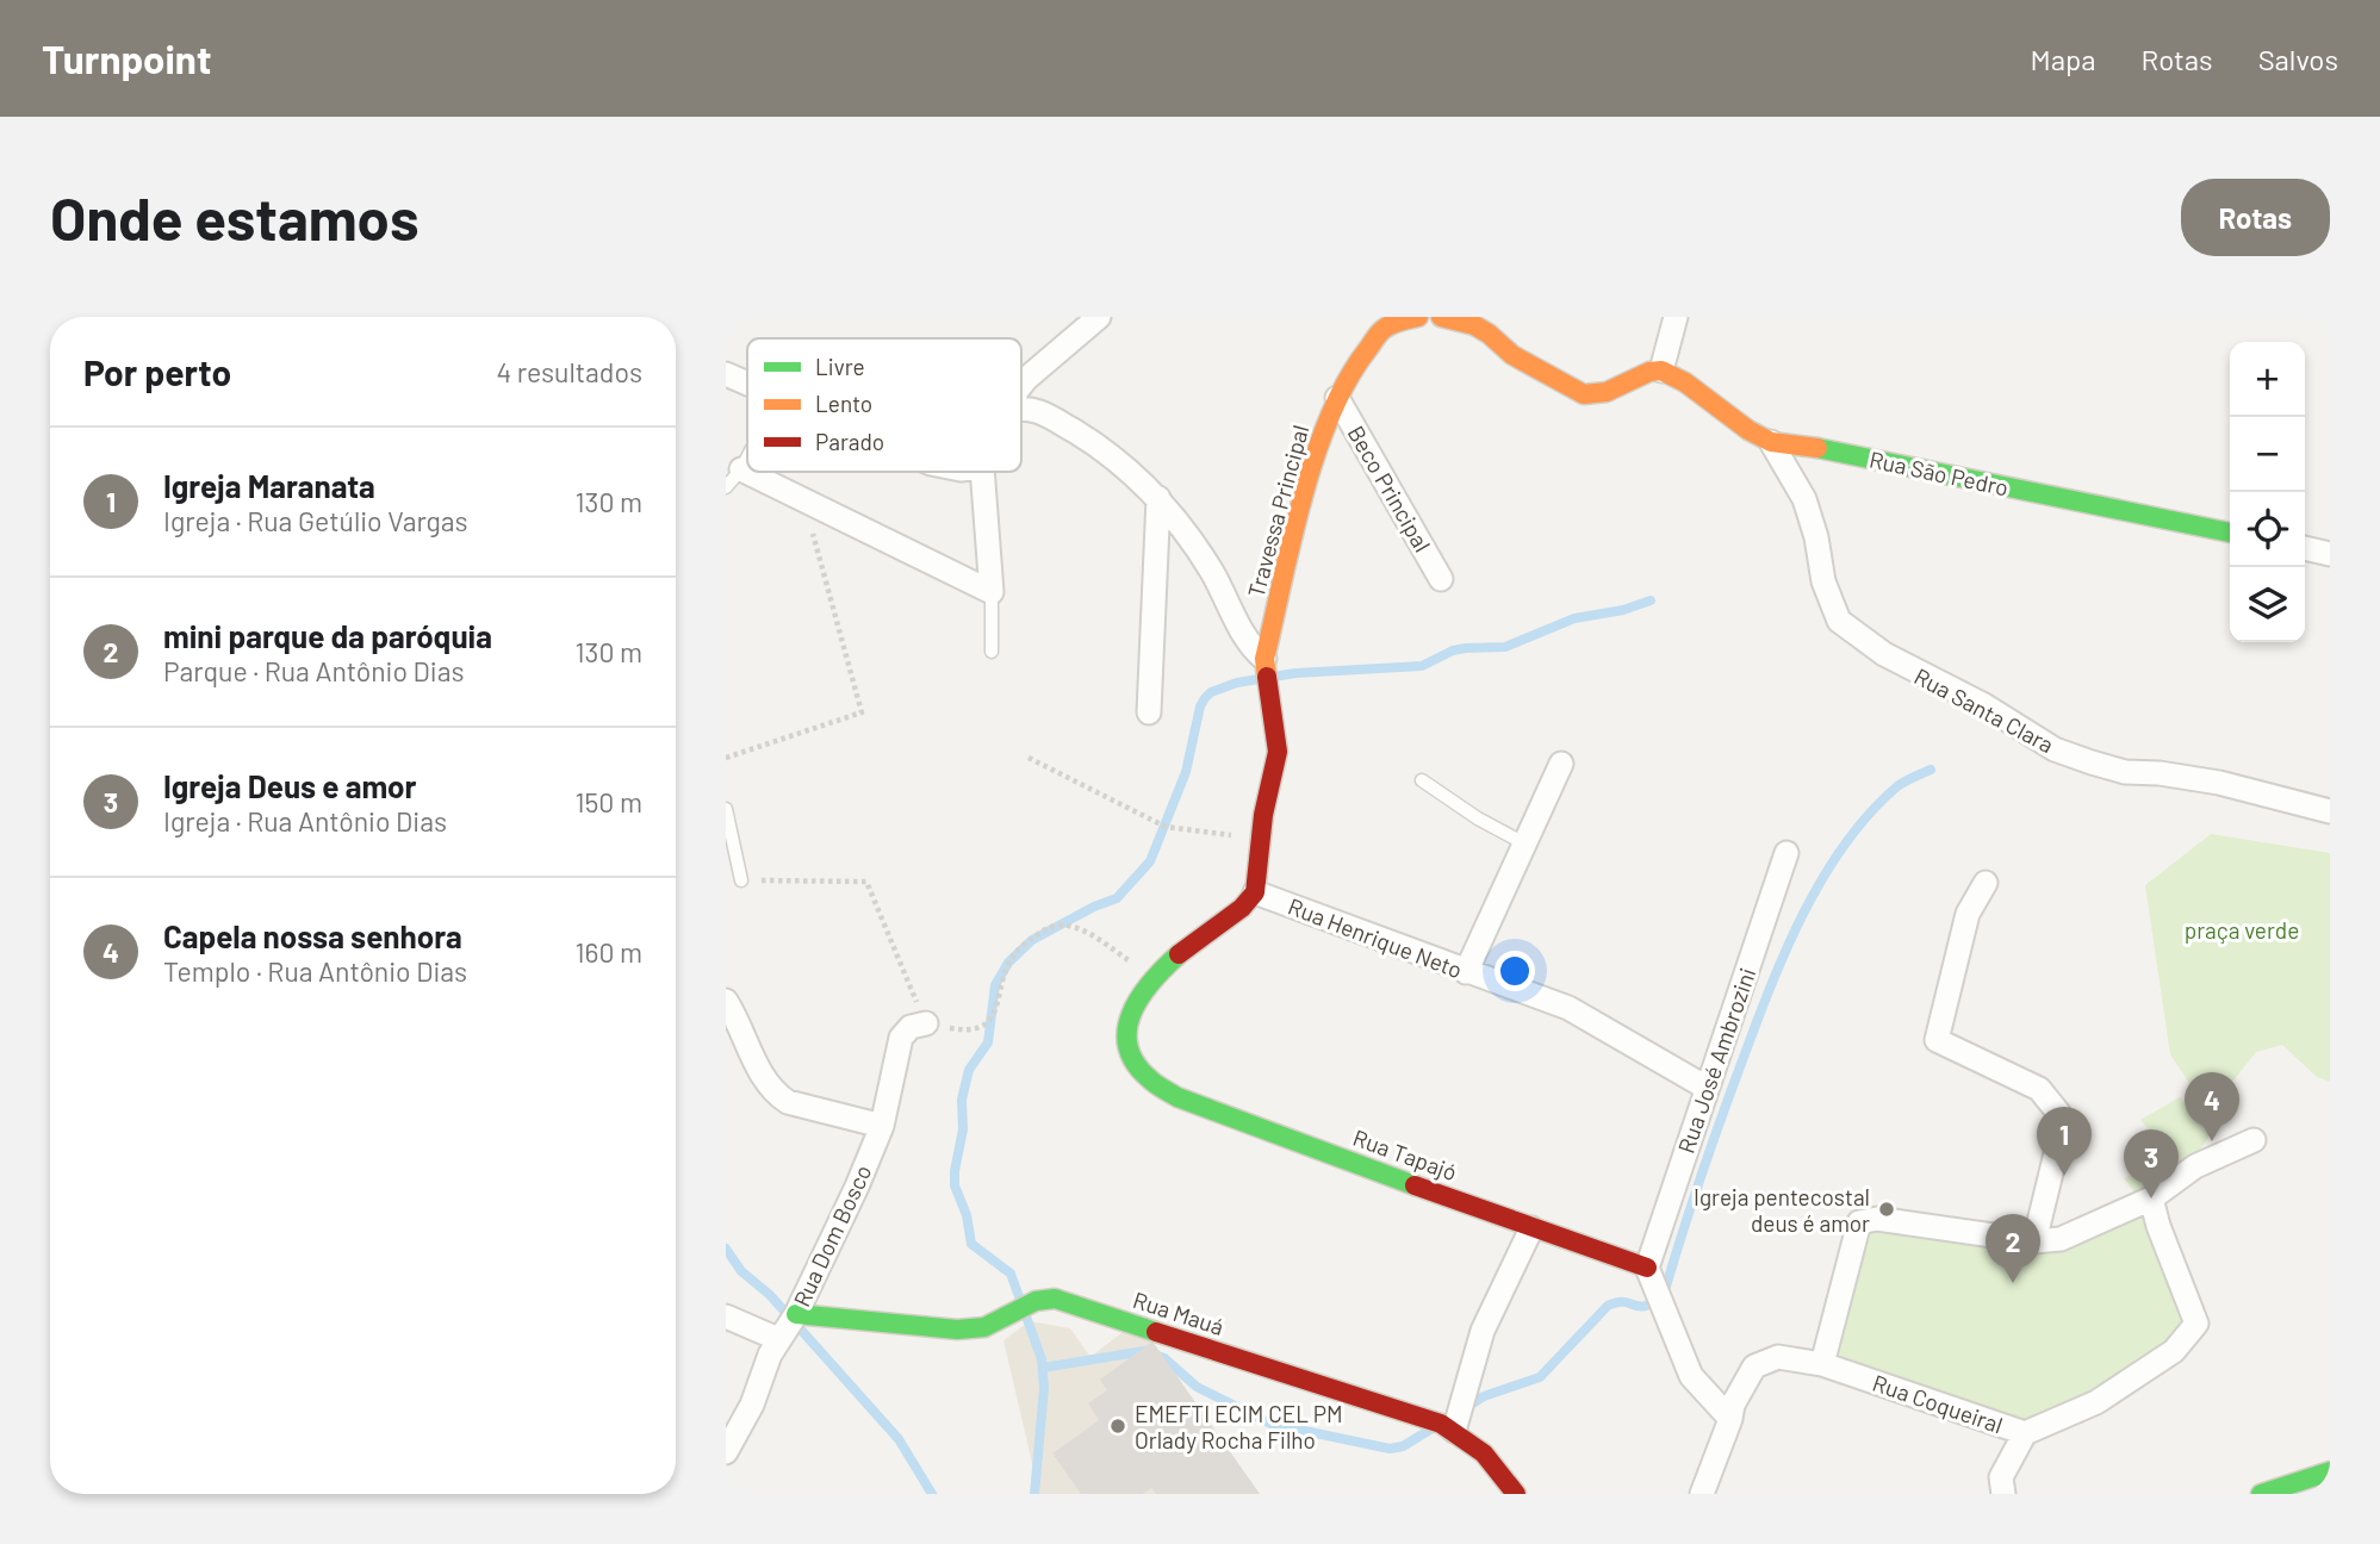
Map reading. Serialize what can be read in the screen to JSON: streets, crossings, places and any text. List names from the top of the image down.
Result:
{
  "streets": {
    "street": [
      "Rua São Pedro",
      "Beco Principal",
      "Travessa Principal",
      "Rua Santa Clara",
      "Rua Henrique Neto",
      "Rua José Ambrozini",
      "Rua Tapajó",
      "Rua Dom Bosco",
      "Rua Mauá",
      "Rua Coqueiral"
    ]
  },
  "crossings": [
    ["Rua São Pedro", "Rua Santa Clara"],
    ["Beco Principal", "Travessa Principal"],
    ["Rua Henrique Neto", "Rua José Ambrozini"],
    ["Rua Henrique Neto", "Rua Tapajó"],
    ["Rua José Ambrozini", "Rua Tapajó"],
    ["Rua Dom Bosco", "Rua Mauá"]
  ],
  "parks": ["praça verde"],
  "places": ["Igreja pentecostal deus é amor", "EMEFTI ECIM CEL PM Orlady Rocha Filho"],
  "legend": ["Livre", "Lento", "Parado"],
  "page": {
    "header": "Turnpoint",
    "nav": ["Mapa", "Rotas", "Salvos"],
    "buttons": "Rotas",
    "title": "Onde estamos",
    "heading": ["Por perto", "4 resultados"],
    "map_buttons": ["+", "−"],
    "list": [
      {
        "mark": "1",
        "name": "Igreja Maranata",
        "note": "Igreja · Rua Getúlio Vargas",
        "value": "130 m"
      },
      {
        "mark": "2",
        "name": "mini parque da paróquia",
        "note": "Parque · Rua Antônio Dias",
        "value": "130 m"
      },
      {
        "mark": "3",
        "name": "Igreja Deus e amor",
        "note": "Igreja · Rua Antônio Dias",
        "value": "150 m"
      },
      {
        "mark": "4",
        "name": "Capela nossa senhora",
        "note": "Templo · Rua Antônio Dias",
        "value": "160 m"
      }
    ],
    "pins": [
      "4",
      "1",
      "3",
      "2"
    ]
  }
}
